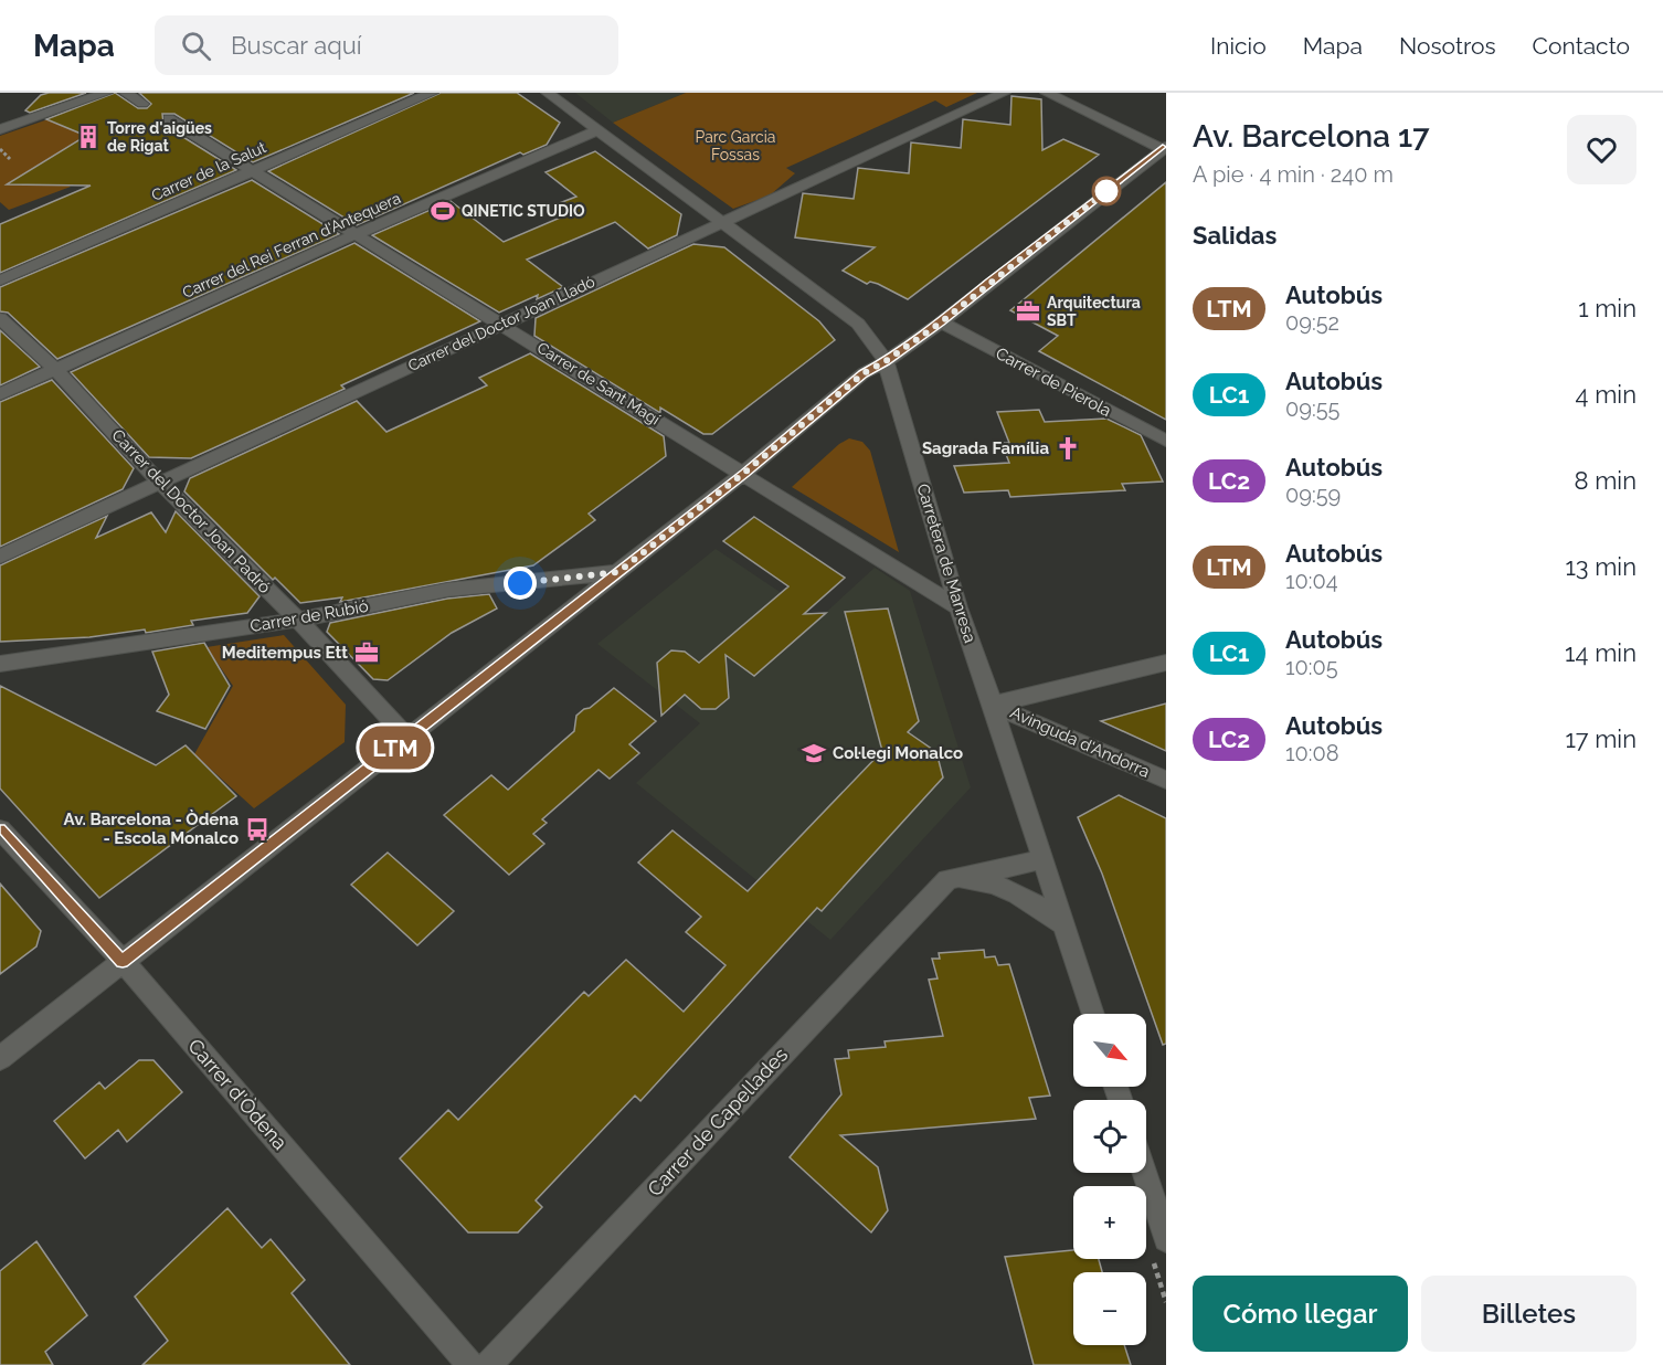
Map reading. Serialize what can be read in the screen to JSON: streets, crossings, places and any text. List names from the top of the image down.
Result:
{
  "streets": {
    "street": [
      "Carrer de la Salut",
      "Carrer del Rei Ferran d'Antequera",
      "Carrer del Doctor Joan Lladó",
      "Carrer de Pierola",
      "Carrer de Sant Magí",
      "Carrer del Doctor Joan Padró",
      "Carretera de Manresa",
      "Carrer de Rubió",
      "Avinguda d'Andorra",
      "Carrer d'Òdena",
      "Carrer de Capellades"
    ]
  },
  "crossings": [
    ["Carrer de la Salut", "Carrer de Sant Magí"],
    ["Carrer del Rei Ferran d'Antequera", "Carrer de Sant Magí"],
    ["Carrer del Rei Ferran d'Antequera", "Carrer del Doctor Joan Padró"],
    ["Carrer del Rei Ferran d'Antequera", "Carretera de Manresa"],
    ["Carrer del Doctor Joan Lladó", "Carrer de Sant Magí"],
    ["Carrer del Doctor Joan Lladó", "Carrer del Doctor Joan Padró"],
    ["Carrer del Doctor Joan Lladó", "Carretera de Manresa"],
    ["Carrer de Sant Magí", "Carretera de Manresa"],
    ["Carrer del Doctor Joan Padró", "Carrer de Rubió"],
    ["Carretera de Manresa", "Avinguda d'Andorra"]
  ],
  "parks": ["Parc Garcia Fossas"],
  "places": {
    "building": ["Torre d'aigües de Rigat"],
    "sports": ["QINETIC STUDIO"],
    "office": ["Arquitectura SBT", "Meditempus Ett"],
    "church": ["Sagrada Família"],
    "school or university": ["Col·legi Monalco"],
    "bus stop": ["Av. Barcelona - Òdena - Escola Monalco"]
  },
  "lines": ["bus line LTM"],
  "north": "bottom right",
  "page": {
    "header": "Mapa",
    "search": "Buscar aquí",
    "nav": [
      "Inicio",
      "Mapa",
      "Nosotros",
      "Contacto"
    ],
    "on_map": "LTM",
    "heading": [
      ["Av. Barcelona 17", "A pie · 4 min · 240 m"],
      "Salidas"
    ],
    "list": [
      {
        "mark": "LTM",
        "name": "Autobús",
        "note": "09:52",
        "value": "1 min"
      },
      {
        "mark": "LC1",
        "name": "Autobús",
        "note": "09:55",
        "value": "4 min"
      },
      {
        "mark": "LC2",
        "name": "Autobús",
        "note": "09:59",
        "value": "8 min"
      },
      {
        "mark": "LTM",
        "name": "Autobús",
        "note": "10:04",
        "value": "13 min"
      },
      {
        "mark": "LC1",
        "name": "Autobús",
        "note": "10:05",
        "value": "14 min"
      },
      {
        "mark": "LC2",
        "name": "Autobús",
        "note": "10:08",
        "value": "17 min"
      }
    ],
    "map_buttons": ["+", "−"],
    "buttons": ["Cómo llegar", "Billetes"]
  }
}
